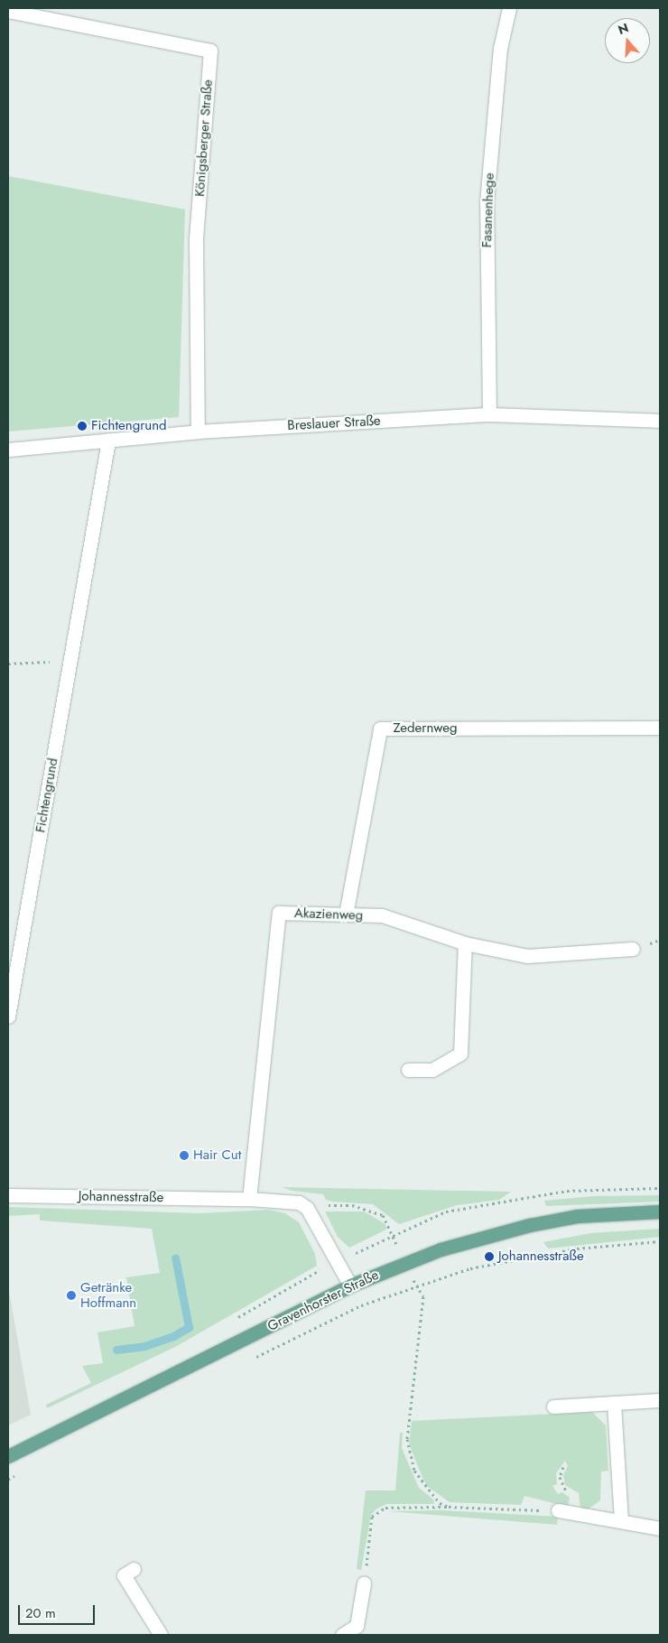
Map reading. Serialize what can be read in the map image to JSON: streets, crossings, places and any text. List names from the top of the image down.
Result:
{
  "streets": {
    "main road": ["Gravenhorster Straße"],
    "street": [
      "Königsberger Straße",
      "Fasanenhege",
      "Breslauer Straße",
      "Zedernweg",
      "Fichtengrund",
      "Akazienweg",
      "Johannesstraße"
    ]
  },
  "crossings": [
    ["Königsberger Straße", "Breslauer Straße"],
    ["Fasanenhege", "Breslauer Straße"],
    ["Breslauer Straße", "Fichtengrund"],
    ["Zedernweg", "Akazienweg"],
    ["Akazienweg", "Johannesstraße"]
  ],
  "places": [
    "Fichtengrund",
    "Hair Cut",
    "Johannesstraße",
    "Getränke Hoffmann"
  ],
  "scale_bar": "20 m",
  "north": "top"
}
